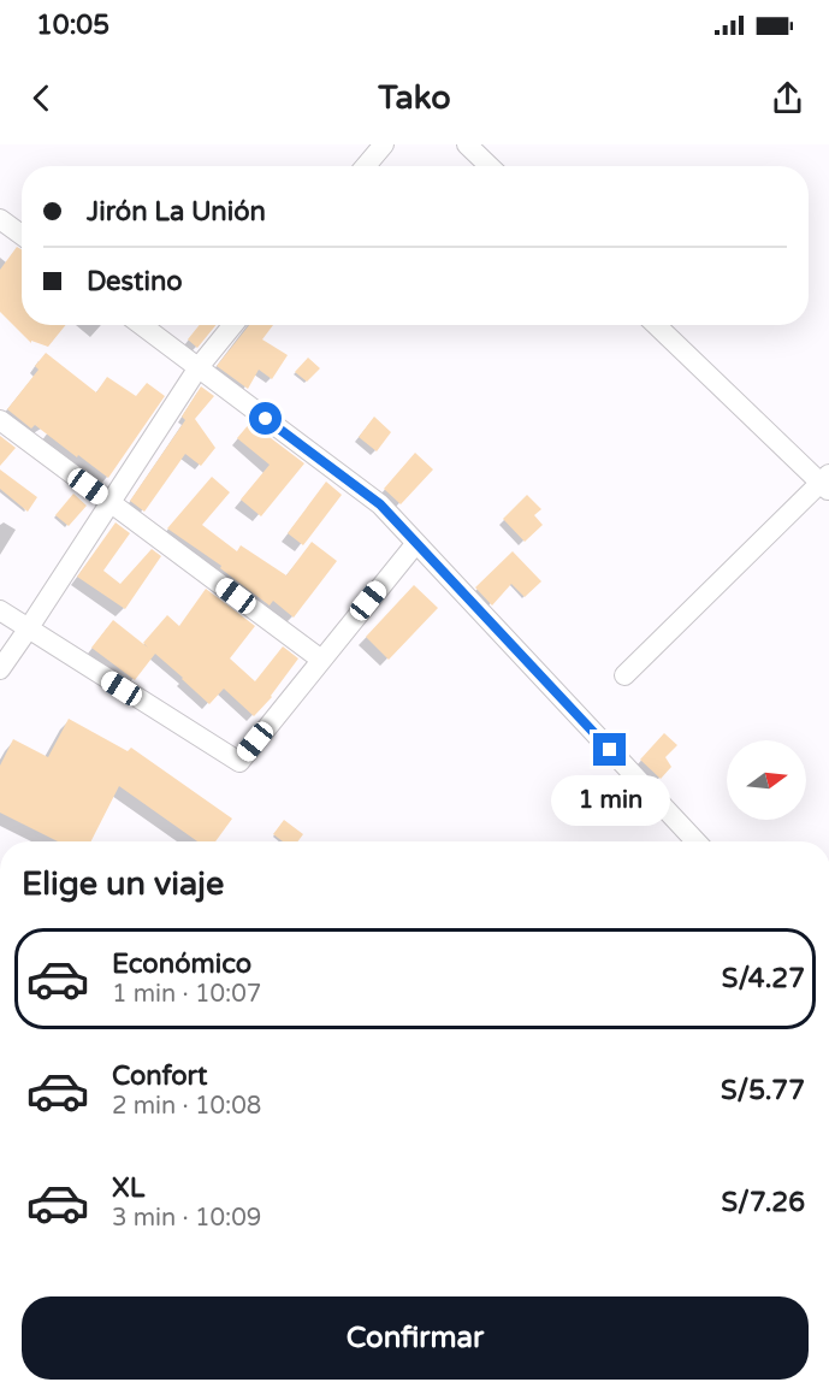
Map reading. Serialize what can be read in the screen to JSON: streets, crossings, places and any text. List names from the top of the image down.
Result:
{
  "north": "right",
  "page": {
    "status": "10:05",
    "header": "Tako",
    "banner": ["Jirón La Unión", "Destino"],
    "bubble": "1 min",
    "heading": "Elige un viaje",
    "list": [
      {
        "name": "Económico",
        "note": "1 min · 10:07",
        "value": "S/4.27"
      },
      {
        "name": "Confort",
        "note": "2 min · 10:08",
        "value": "S/5.77"
      },
      {
        "name": "XL",
        "note": "3 min · 10:09",
        "value": "S/7.26"
      }
    ],
    "buttons": "Confirmar"
  }
}
